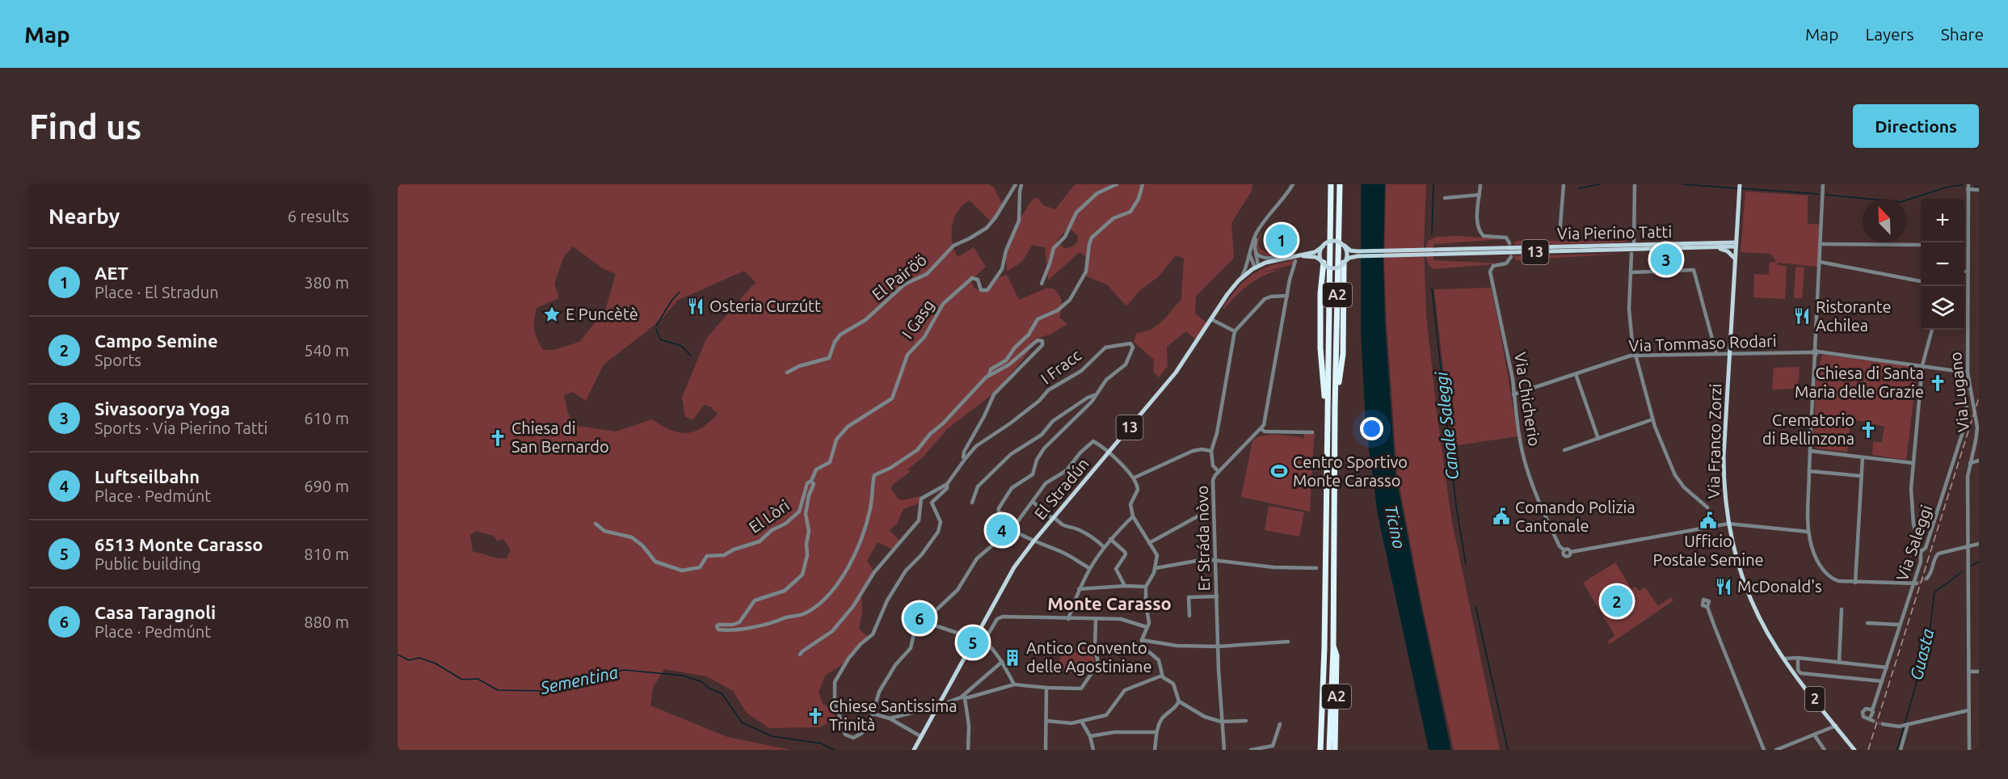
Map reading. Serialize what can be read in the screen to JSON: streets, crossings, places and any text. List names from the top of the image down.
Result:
{
  "streets": {
    "highway": ["A2"],
    "main road": [
      "Via Pierino Tatti",
      "13",
      "Via Franco Zorzi",
      "El Stradún",
      "2"
    ],
    "street": [
      "El Pairöö",
      "I Gasg",
      "Via Tommaso Rodari",
      "I Fracc",
      "Via Lugano",
      "Via Chicherio",
      "El Lòri",
      "Er Stráda nòvo",
      "Via Saleggi"
    ]
  },
  "crossings": [
    ["Via Pierino Tatti", "13"],
    ["Via Pierino Tatti", "Via Franco Zorzi"],
    ["13", "El Stradún"],
    ["I Gasg", "El Lòri"],
    ["Via Tommaso Rodari", "Via Lugano"],
    ["Via Tommaso Rodari", "Via Chicherio"],
    ["Via Tommaso Rodari", "Via Franco Zorzi"],
    ["I Fracc", "El Stradún"],
    ["Via Lugano", "Via Saleggi"],
    ["Via Chicherio", "Via Franco Zorzi"]
  ],
  "districts": ["Monte Carasso"],
  "water": [
    "Canale Saleggi",
    "Ticino",
    "Guasta",
    "Sementina"
  ],
  "places": {
    "restaurant": ["Osteria Curzútt", "Ristorante Achilea", "McDonald's"],
    "place": ["E Puncètè"],
    "church": [
      "Chiesa di Santa Maria delle Grazie",
      "Crematorio di Bellinzona",
      "Chiesa di San Bernardo",
      "Chiese Santissima Trinità"
    ],
    "sports": ["Centro Sportivo Monte Carasso"],
    "public building": ["Comando Polizia Cantonale", "Ufficio Postale Semine"],
    "building": ["Antico Convento delle Agostiniane"]
  },
  "north": "top left",
  "page": {
    "header": "Map",
    "nav": ["Map", "Layers", "Share"],
    "buttons": "Directions",
    "title": "Find us",
    "heading": ["Nearby", "6 results"],
    "map_buttons": ["+", "−"],
    "pins": [
      "1",
      "3",
      "4",
      "2",
      "6",
      "5"
    ],
    "list": [
      {
        "mark": "1",
        "name": "AET",
        "note": "Place · El Stradun",
        "value": "380 m"
      },
      {
        "mark": "2",
        "name": "Campo Semine",
        "note": "Sports",
        "value": "540 m"
      },
      {
        "mark": "3",
        "name": "Sivasoorya Yoga",
        "note": "Sports · Via Pierino Tatti",
        "value": "610 m"
      },
      {
        "mark": "4",
        "name": "Luftseilbahn",
        "note": "Place · Pedmúnt",
        "value": "690 m"
      },
      {
        "mark": "5",
        "name": "6513 Monte Carasso",
        "note": "Public building",
        "value": "810 m"
      },
      {
        "mark": "6",
        "name": "Casa Taragnoli",
        "note": "Place · Pedmúnt",
        "value": "880 m"
      }
    ]
  }
}
